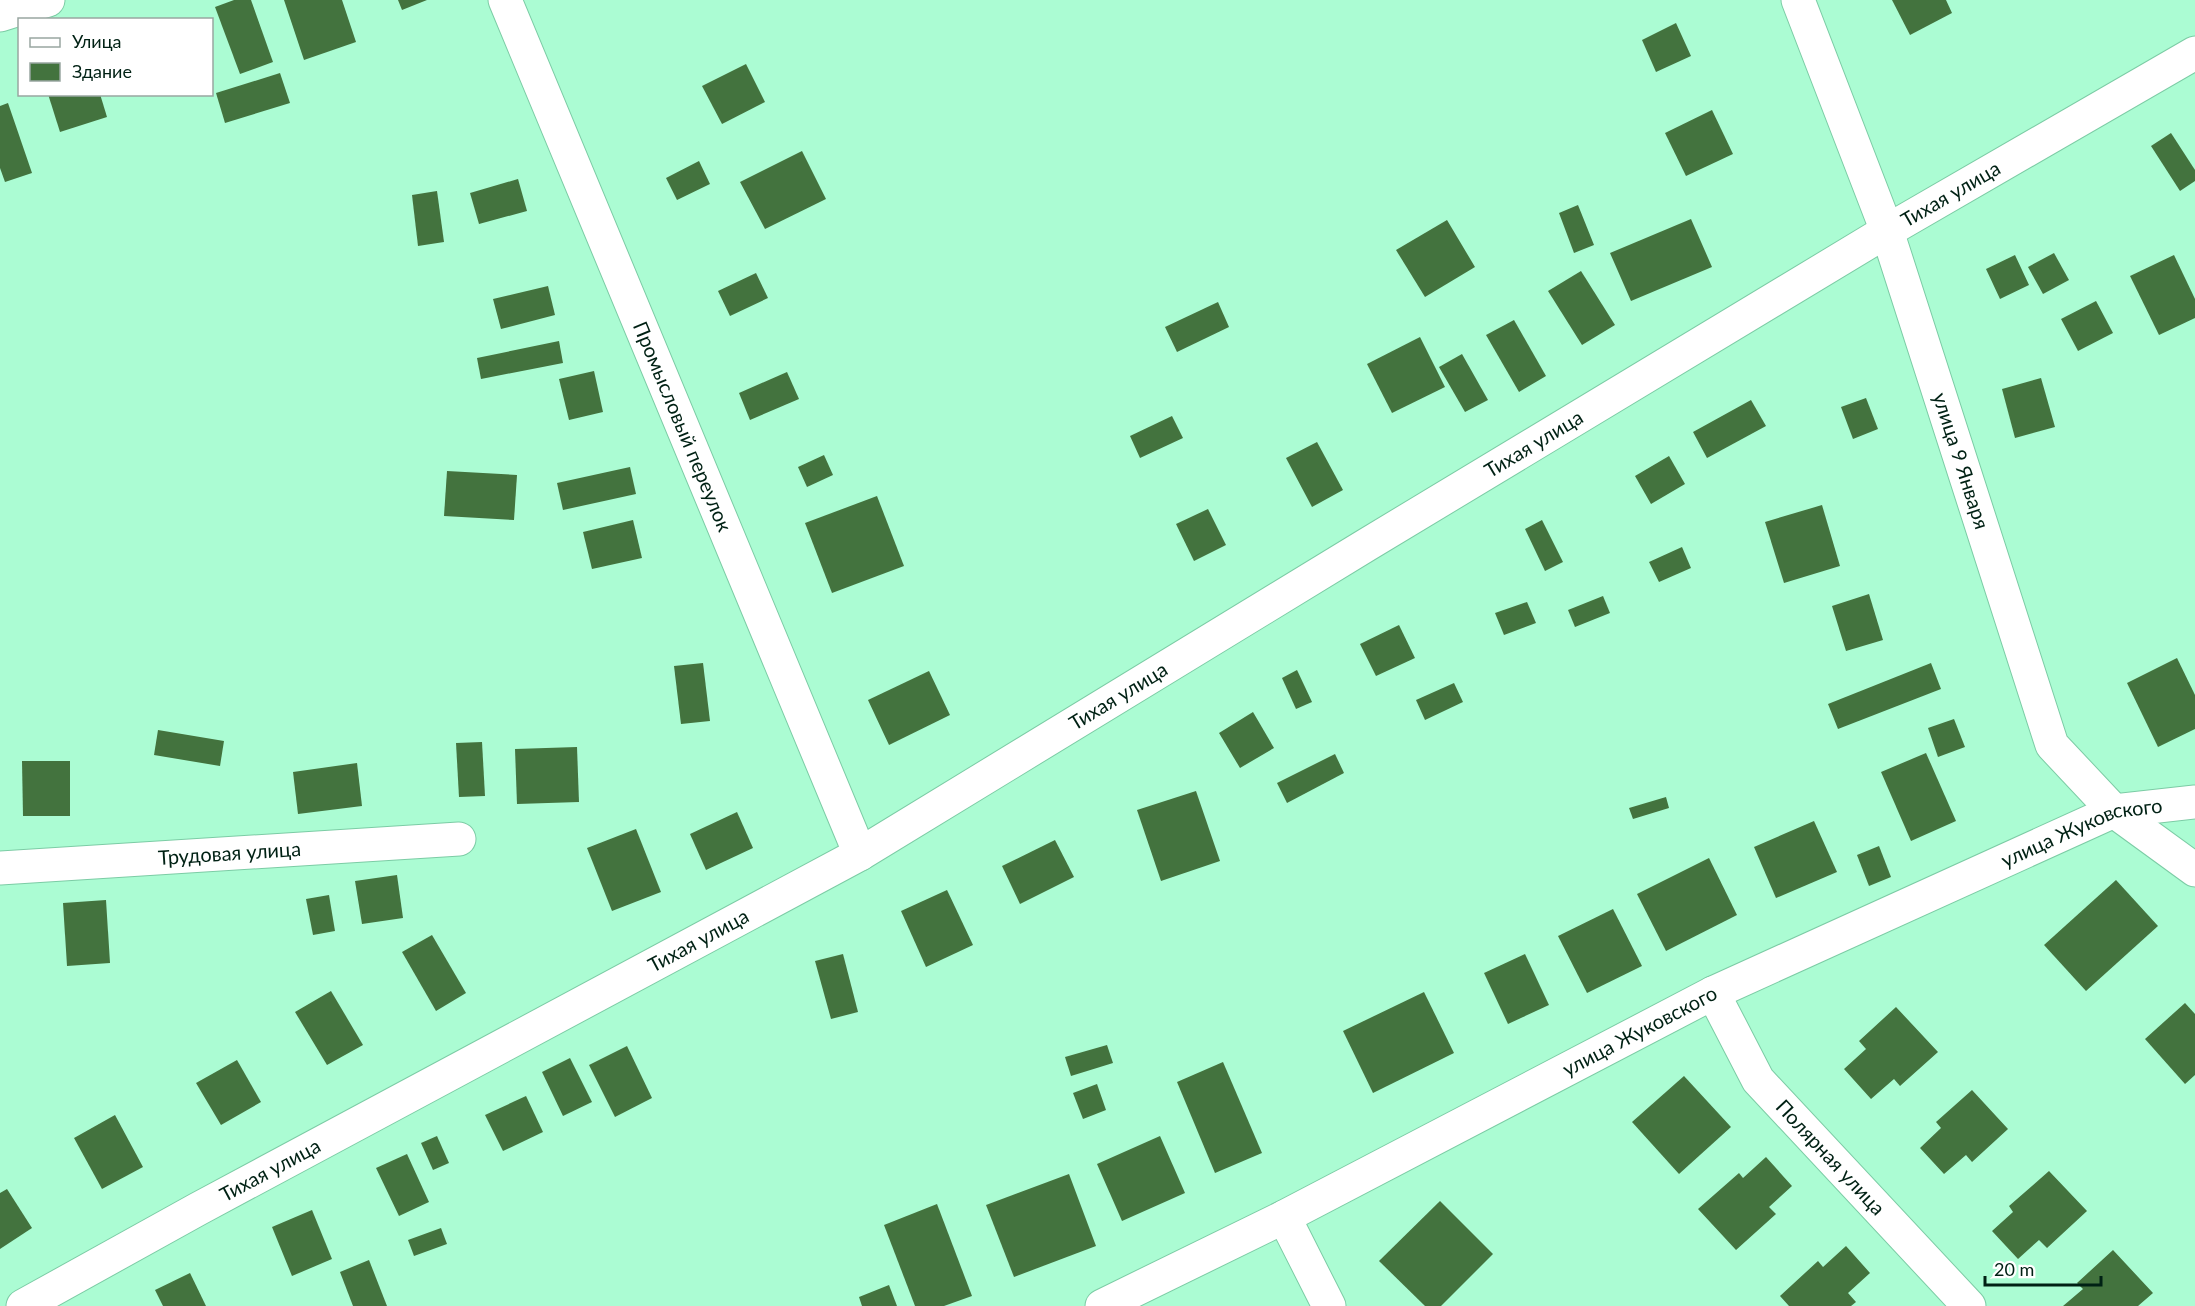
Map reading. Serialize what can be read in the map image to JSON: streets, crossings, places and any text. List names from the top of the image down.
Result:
{
  "streets": {
    "street": [
      "Тихая улица",
      "Промысловый переулок",
      "улица 9 Января",
      "улица Жуковского",
      "Трудовая улица",
      "Полярная улица"
    ]
  },
  "crossings": [
    ["Тихая улица", "Промысловый переулок"],
    ["Тихая улица", "улица 9 Января"],
    ["улица 9 Января", "улица Жуковского"],
    ["улица Жуковского", "Полярная улица"]
  ],
  "legend": ["Улица", "Здание"],
  "scale_bar": "20 m"
}
